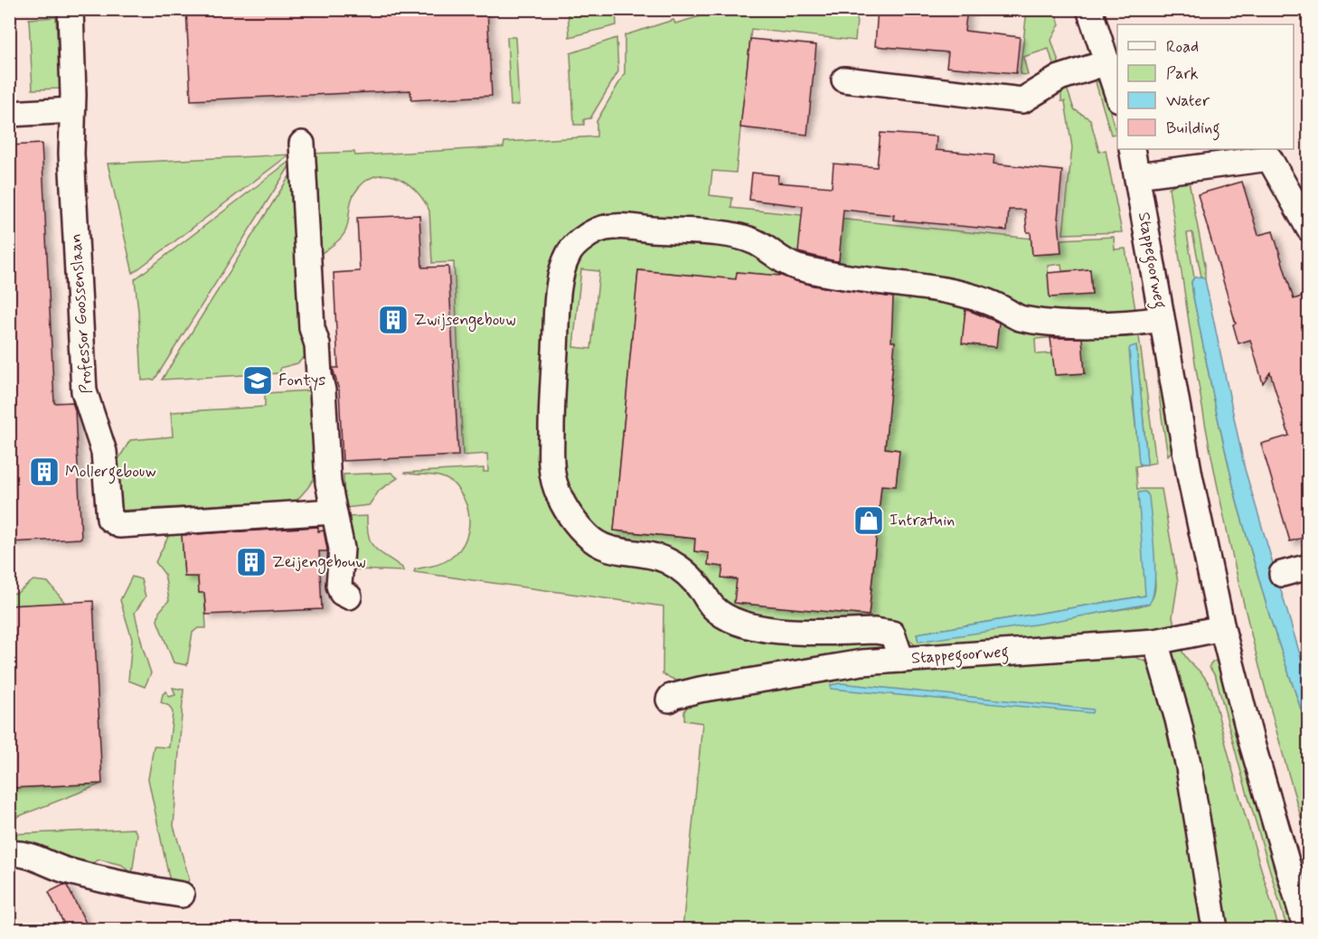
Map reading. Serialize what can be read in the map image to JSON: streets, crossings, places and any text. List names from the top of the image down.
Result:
{
  "streets": {
    "street": ["Stappegoorweg", "Professor Goossenslaan"]
  },
  "places": {
    "building": ["Zwijsengebouw", "Mollergebouw", "Zeijengebouw"],
    "school or university": ["Fontys"],
    "shop": ["Intratuin"]
  },
  "legend": [
    "Road",
    "Park",
    "Water",
    "Building"
  ]
}
